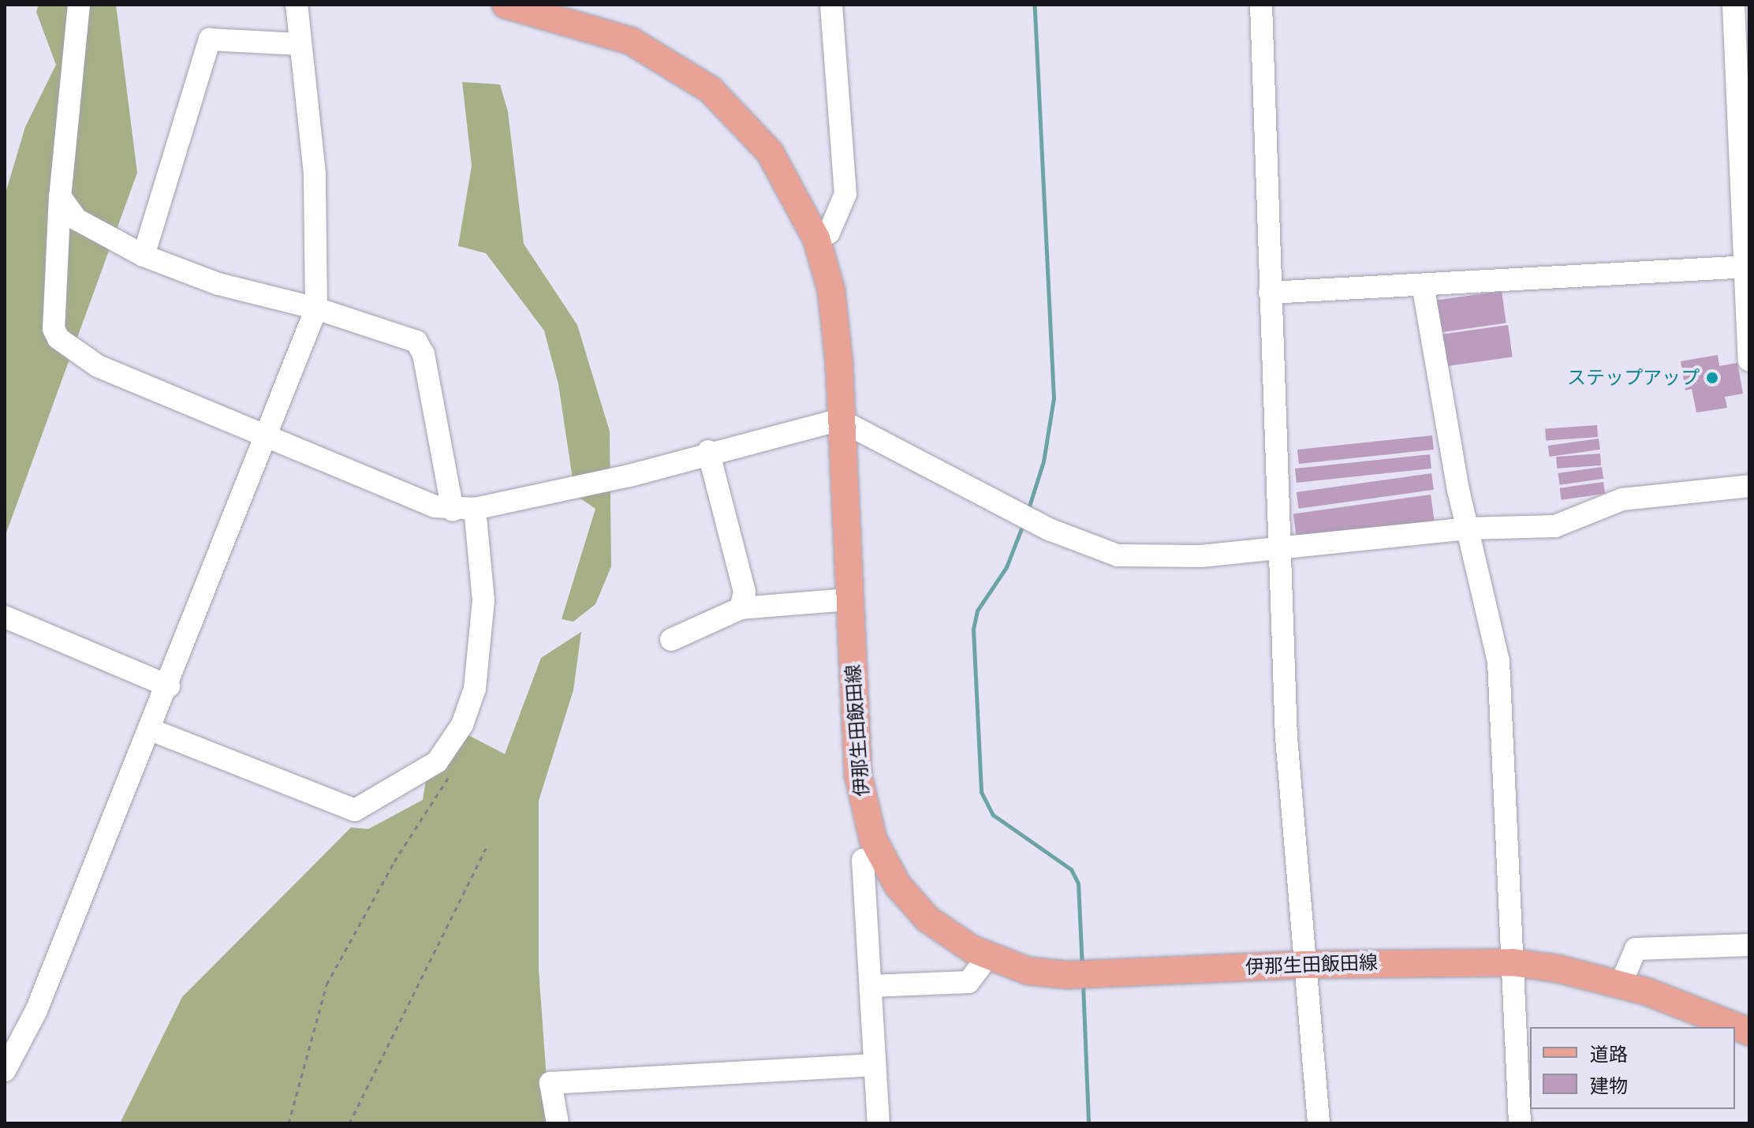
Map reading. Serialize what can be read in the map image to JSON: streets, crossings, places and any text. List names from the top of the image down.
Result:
{
  "streets": {
    "main road": ["伊那生田飯田線"]
  },
  "places": ["ステップアップ"],
  "legend": ["道路", "建物"]
}
